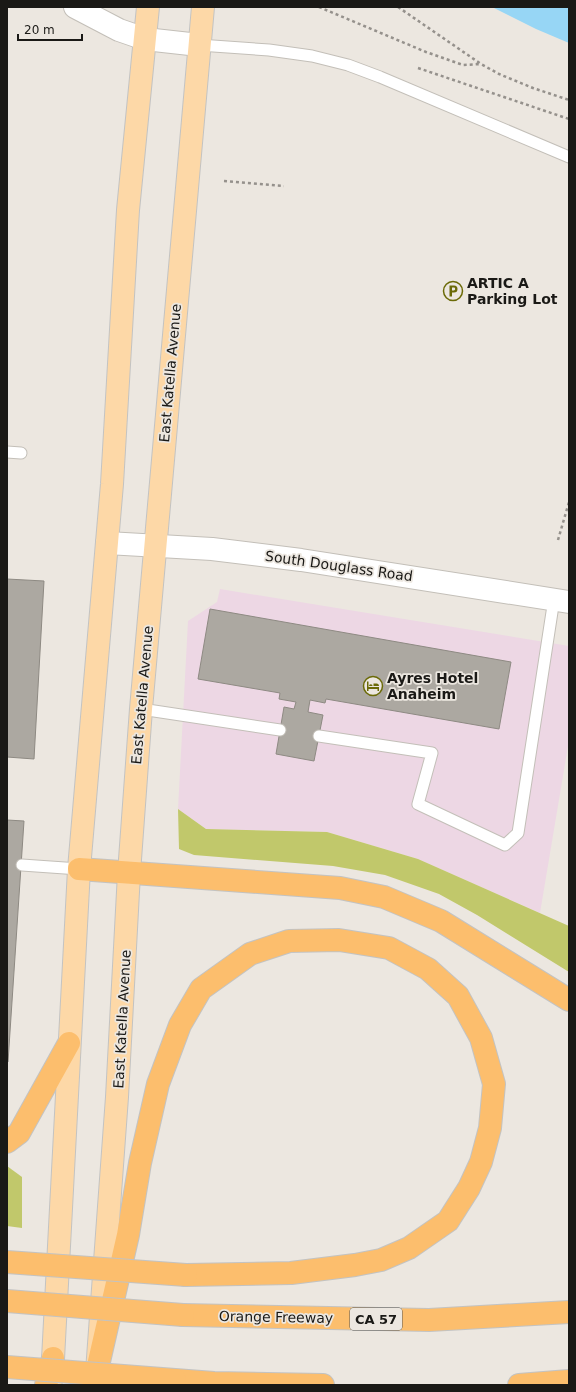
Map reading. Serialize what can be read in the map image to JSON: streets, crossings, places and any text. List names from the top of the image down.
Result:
{
  "streets": {
    "highway": ["Orange Freeway", "CA 57"],
    "main road": ["East Katella Avenue"],
    "street": ["South Douglass Road"]
  },
  "crossings": [
    ["East Katella Avenue", "South Douglass Road"]
  ],
  "places": {
    "parking": ["ARTIC A Parking Lot"],
    "hotel": ["Ayres Hotel Anaheim"]
  },
  "scale_bar": "20 m"
}
